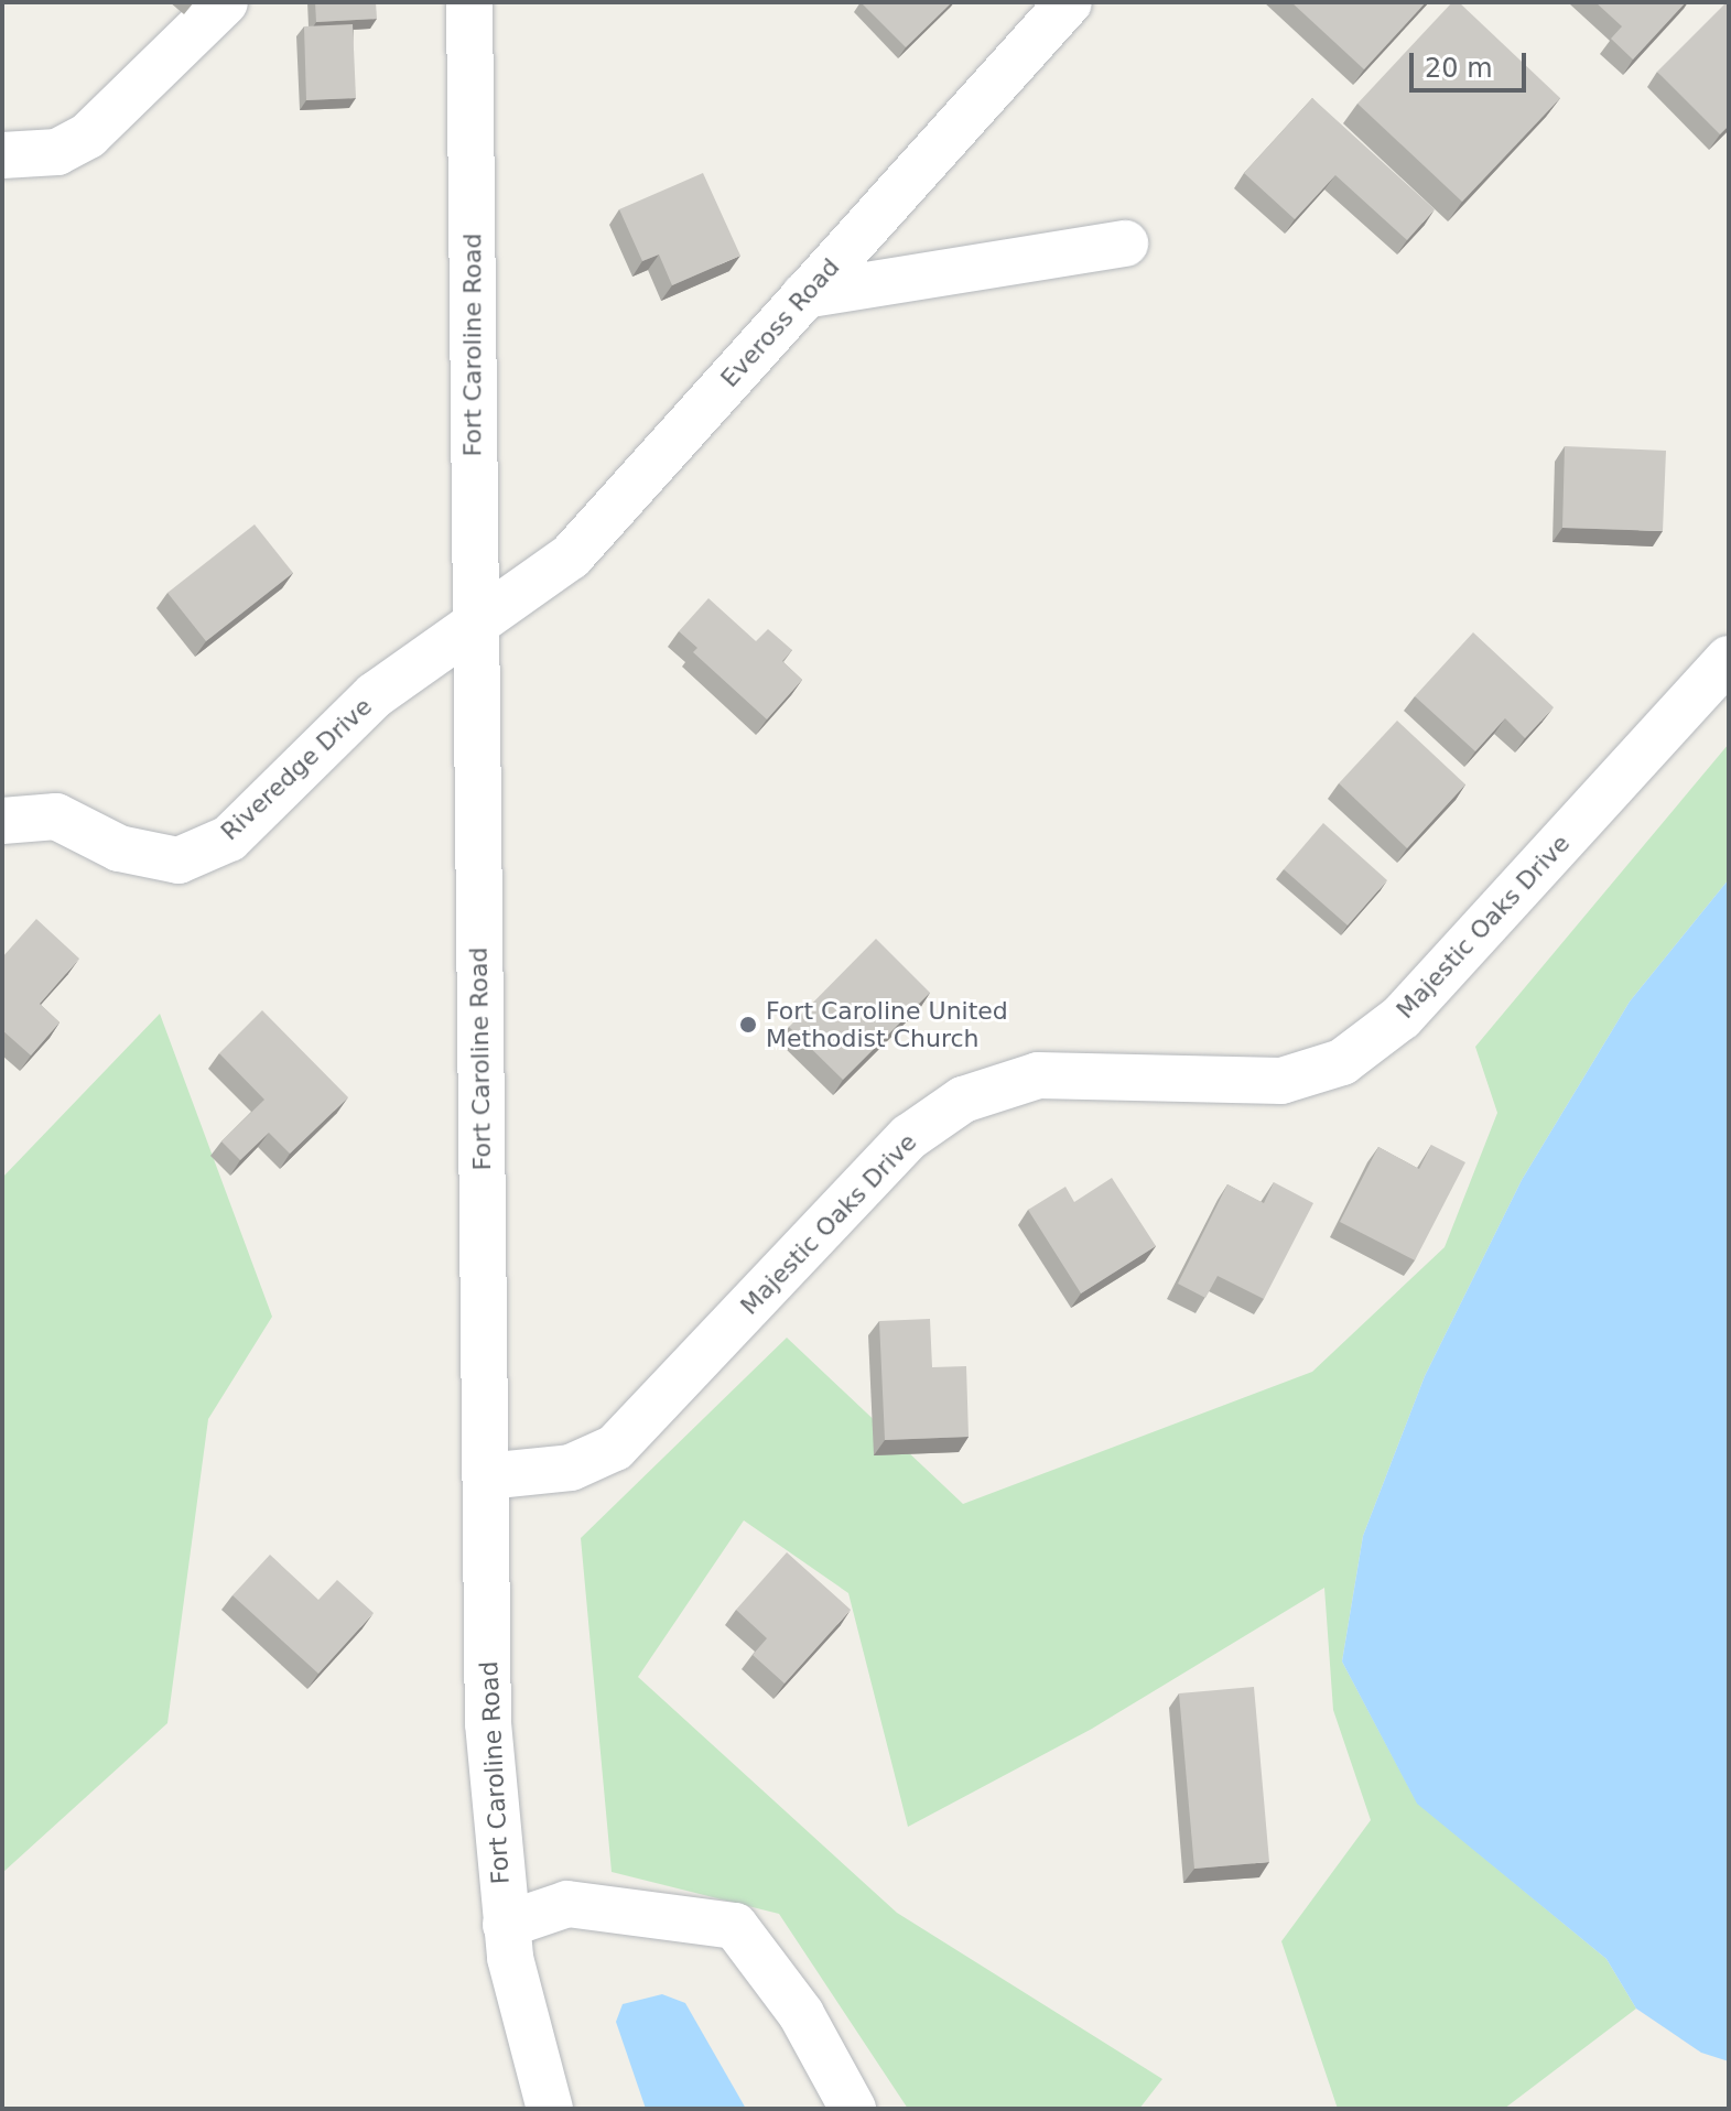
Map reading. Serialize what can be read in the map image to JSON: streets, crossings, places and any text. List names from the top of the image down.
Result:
{
  "streets": {
    "street": [
      "Eveross Road",
      "Fort Caroline Road",
      "Riveredge Drive",
      "Majestic Oaks Drive"
    ]
  },
  "crossings": [
    ["Eveross Road", "Fort Caroline Road"],
    ["Eveross Road", "Riveredge Drive"],
    ["Fort Caroline Road", "Riveredge Drive"],
    ["Fort Caroline Road", "Majestic Oaks Drive"]
  ],
  "places": ["Fort Caroline United Methodist Church"],
  "scale_bar": "20 m"
}
